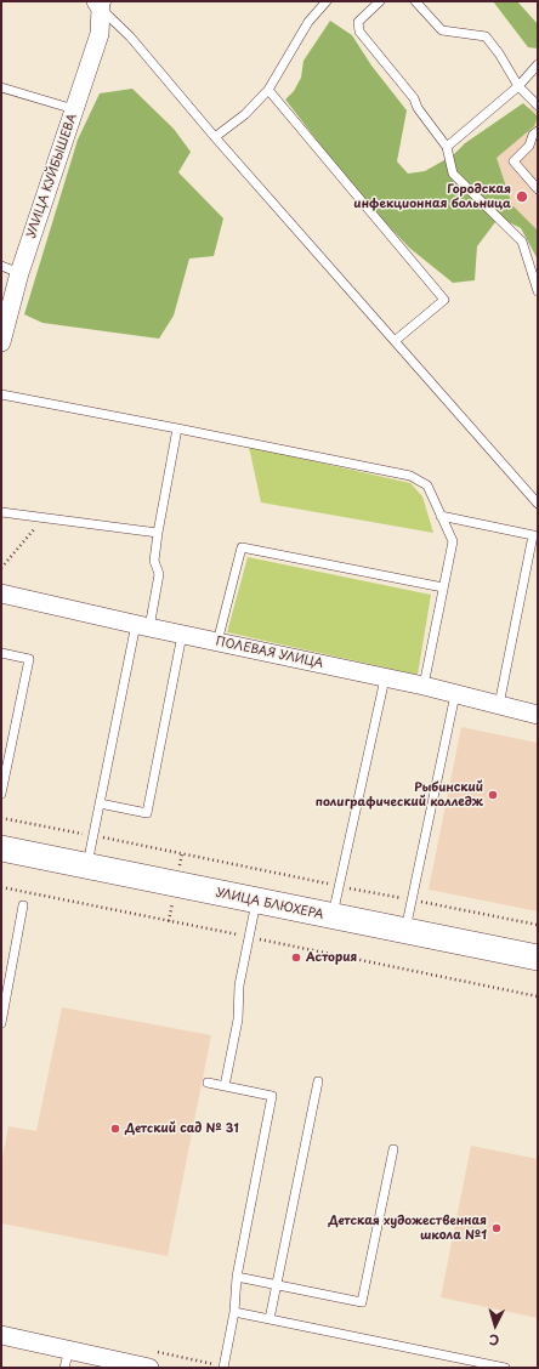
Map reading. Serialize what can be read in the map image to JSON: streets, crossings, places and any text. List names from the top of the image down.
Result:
{
  "streets": {
    "street": ["УЛИЦА КУЙБЫШЕВА", "ПОЛЕВАЯ УЛИЦА", "УЛИЦА БЛЮХЕРА"]
  },
  "places": [
    "Городская инфекционная больница",
    "Рыбинский полиграфический колледж",
    "Астория",
    "Детский сад № 31",
    "Детская художественная школа №1"
  ],
  "north": "bottom"
}
